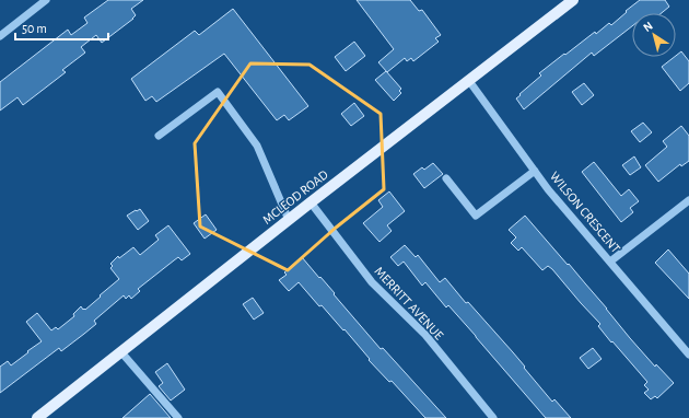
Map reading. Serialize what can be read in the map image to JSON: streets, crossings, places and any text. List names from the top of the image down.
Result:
{
  "streets": {
    "main road": ["MCLEOD ROAD"],
    "street": ["WILSON CRESCENT", "MERRITT AVENUE"]
  },
  "crossings": [
    ["MCLEOD ROAD", "WILSON CRESCENT"],
    ["MCLEOD ROAD", "MERRITT AVENUE"]
  ],
  "scale_bar": "50 m",
  "north": "top left"
}
